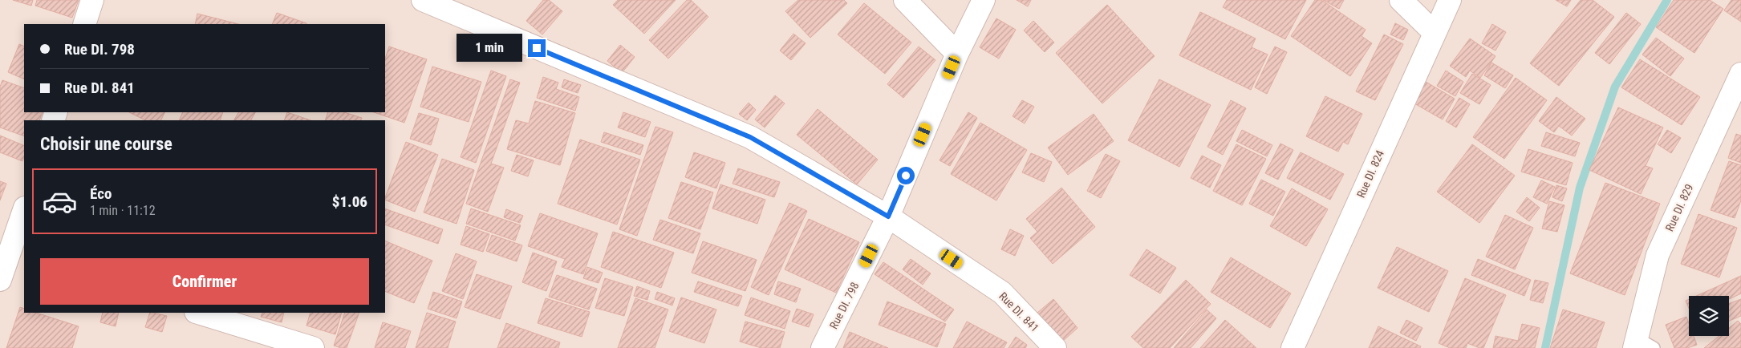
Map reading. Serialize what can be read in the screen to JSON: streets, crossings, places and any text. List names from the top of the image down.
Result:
{
  "streets": {
    "street": [
      "Rue DI. 824",
      "Rue DI. 829",
      "Rue DI. 798",
      "Rue DI. 841"
    ]
  },
  "crossings": [
    ["Rue DI. 798", "Rue DI. 841"]
  ],
  "page": {
    "banner": ["Rue DI. 798", "Rue DI. 841"],
    "bubble": "1 min",
    "heading": "Choisir une course",
    "list": [
      {
        "name": "Éco",
        "note": "1 min · 11:12",
        "value": "$1.06"
      }
    ],
    "buttons": "Confirmer"
  }
}
